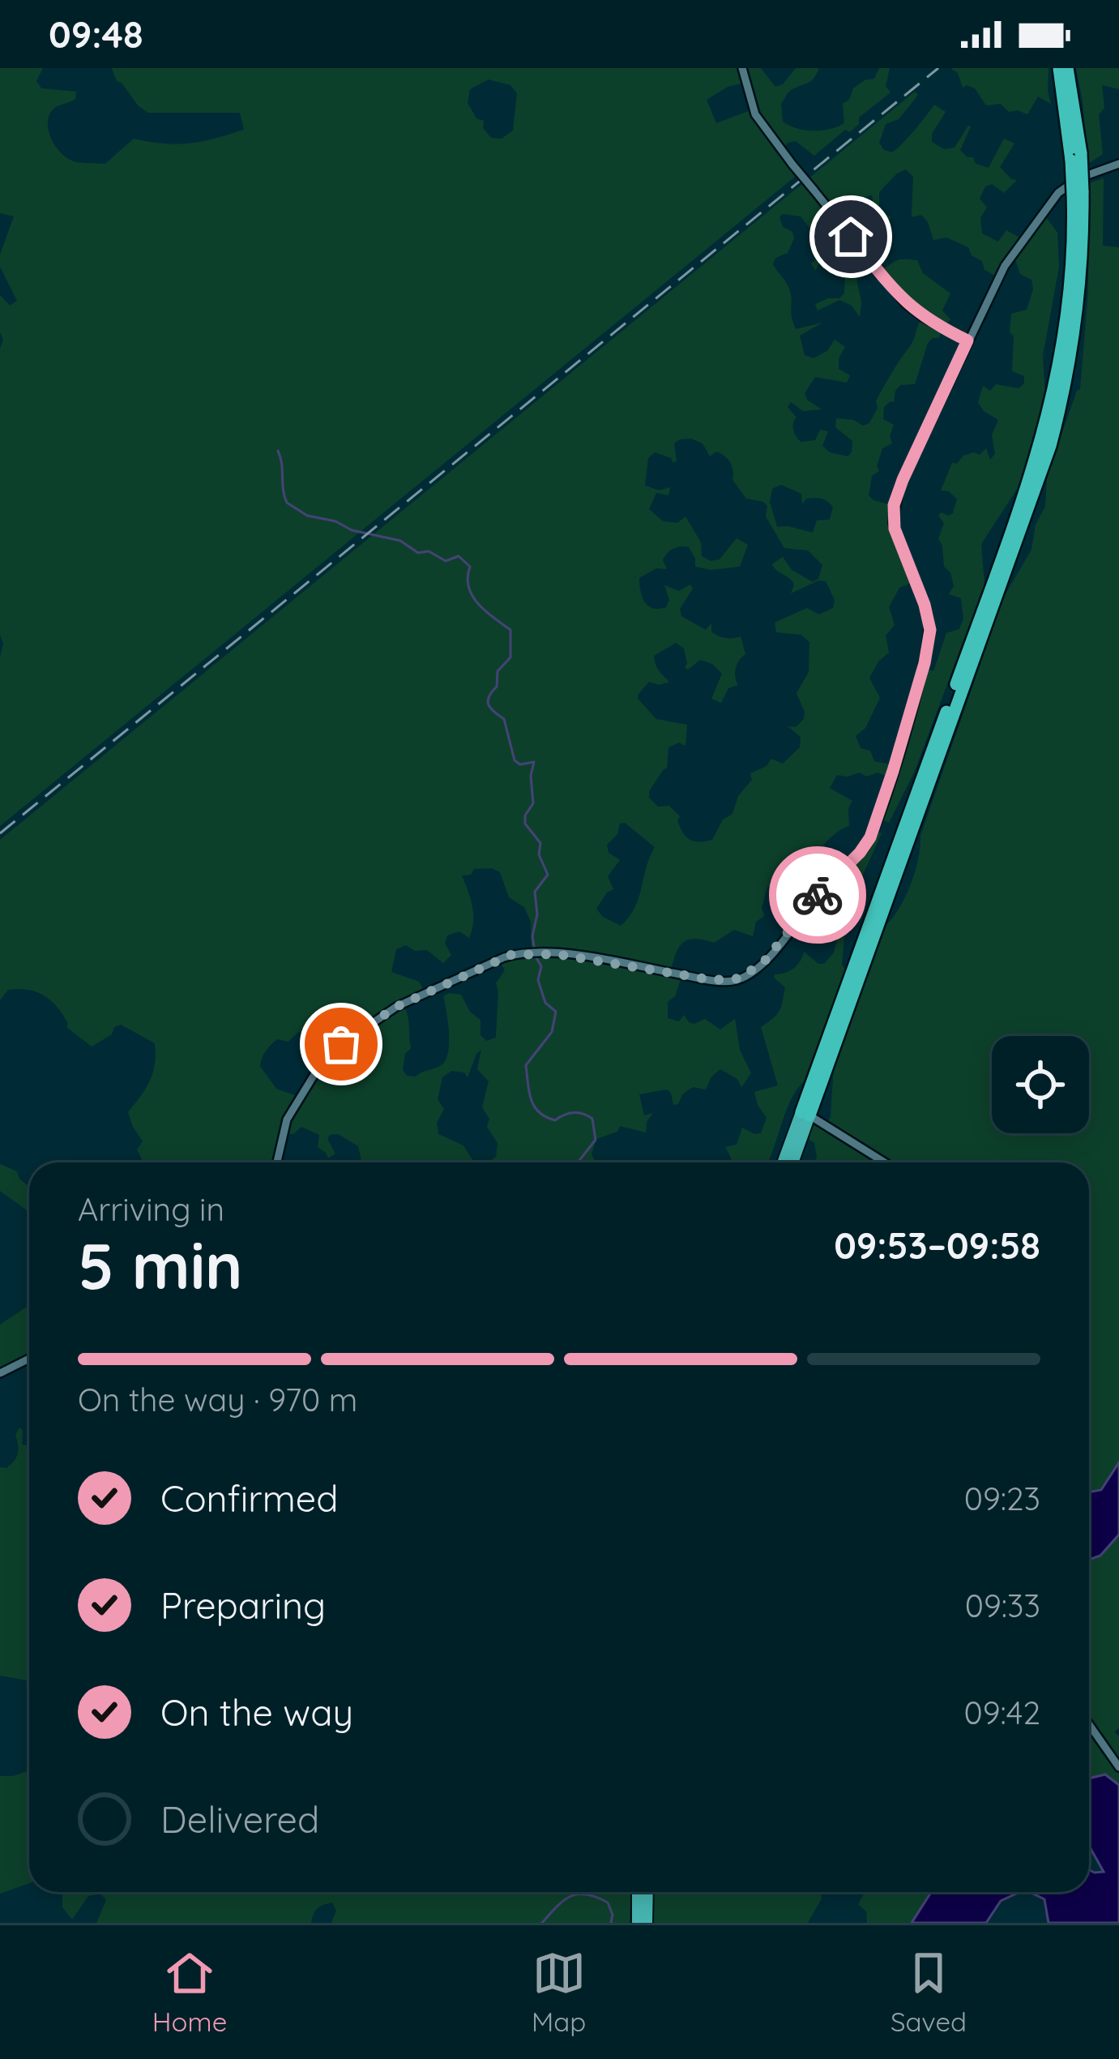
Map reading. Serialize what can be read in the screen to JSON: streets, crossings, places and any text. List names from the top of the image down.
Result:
{
  "page": {
    "status": "09:48",
    "heading": ["5 min", "Arriving in", "09:53–09:58"],
    "bar": "On the way · 970 m",
    "list": [
      ["Confirmed", "09:23"],
      ["Preparing", "09:33"],
      ["On the way", "09:42"],
      "Delivered"
    ],
    "tabs": ["Home", "Map", "Saved"]
  }
}
